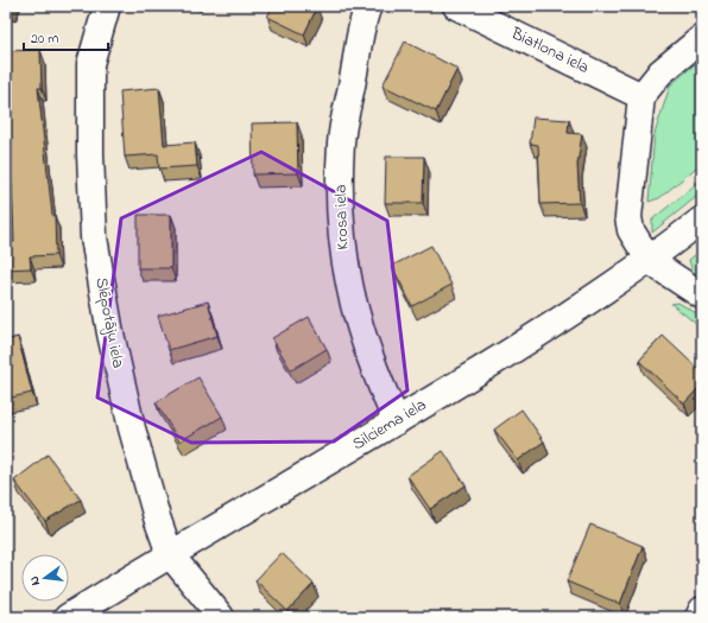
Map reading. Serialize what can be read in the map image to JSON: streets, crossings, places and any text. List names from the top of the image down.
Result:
{
  "streets": {
    "street": [
      "Biatlona iela",
      "Krosa iela",
      "Slēpotāju iela",
      "Silciema iela"
    ]
  },
  "crossings": [
    ["Krosa iela", "Silciema iela"],
    ["Slēpotāju iela", "Silciema iela"]
  ],
  "scale_bar": "20 m",
  "north": "left"
}
